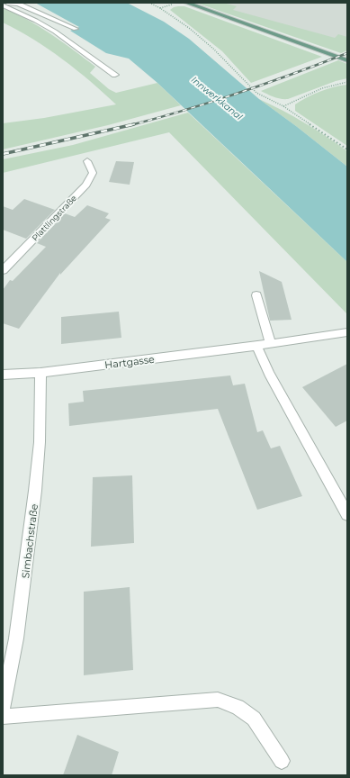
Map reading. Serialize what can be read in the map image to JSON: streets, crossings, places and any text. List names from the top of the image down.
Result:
{
  "streets": {
    "street": ["Plattlingstraße", "Hartgasse", "Simbachstraße"]
  },
  "crossings": [
    ["Hartgasse", "Simbachstraße"]
  ],
  "water": ["Innwerkkanal"]
}
